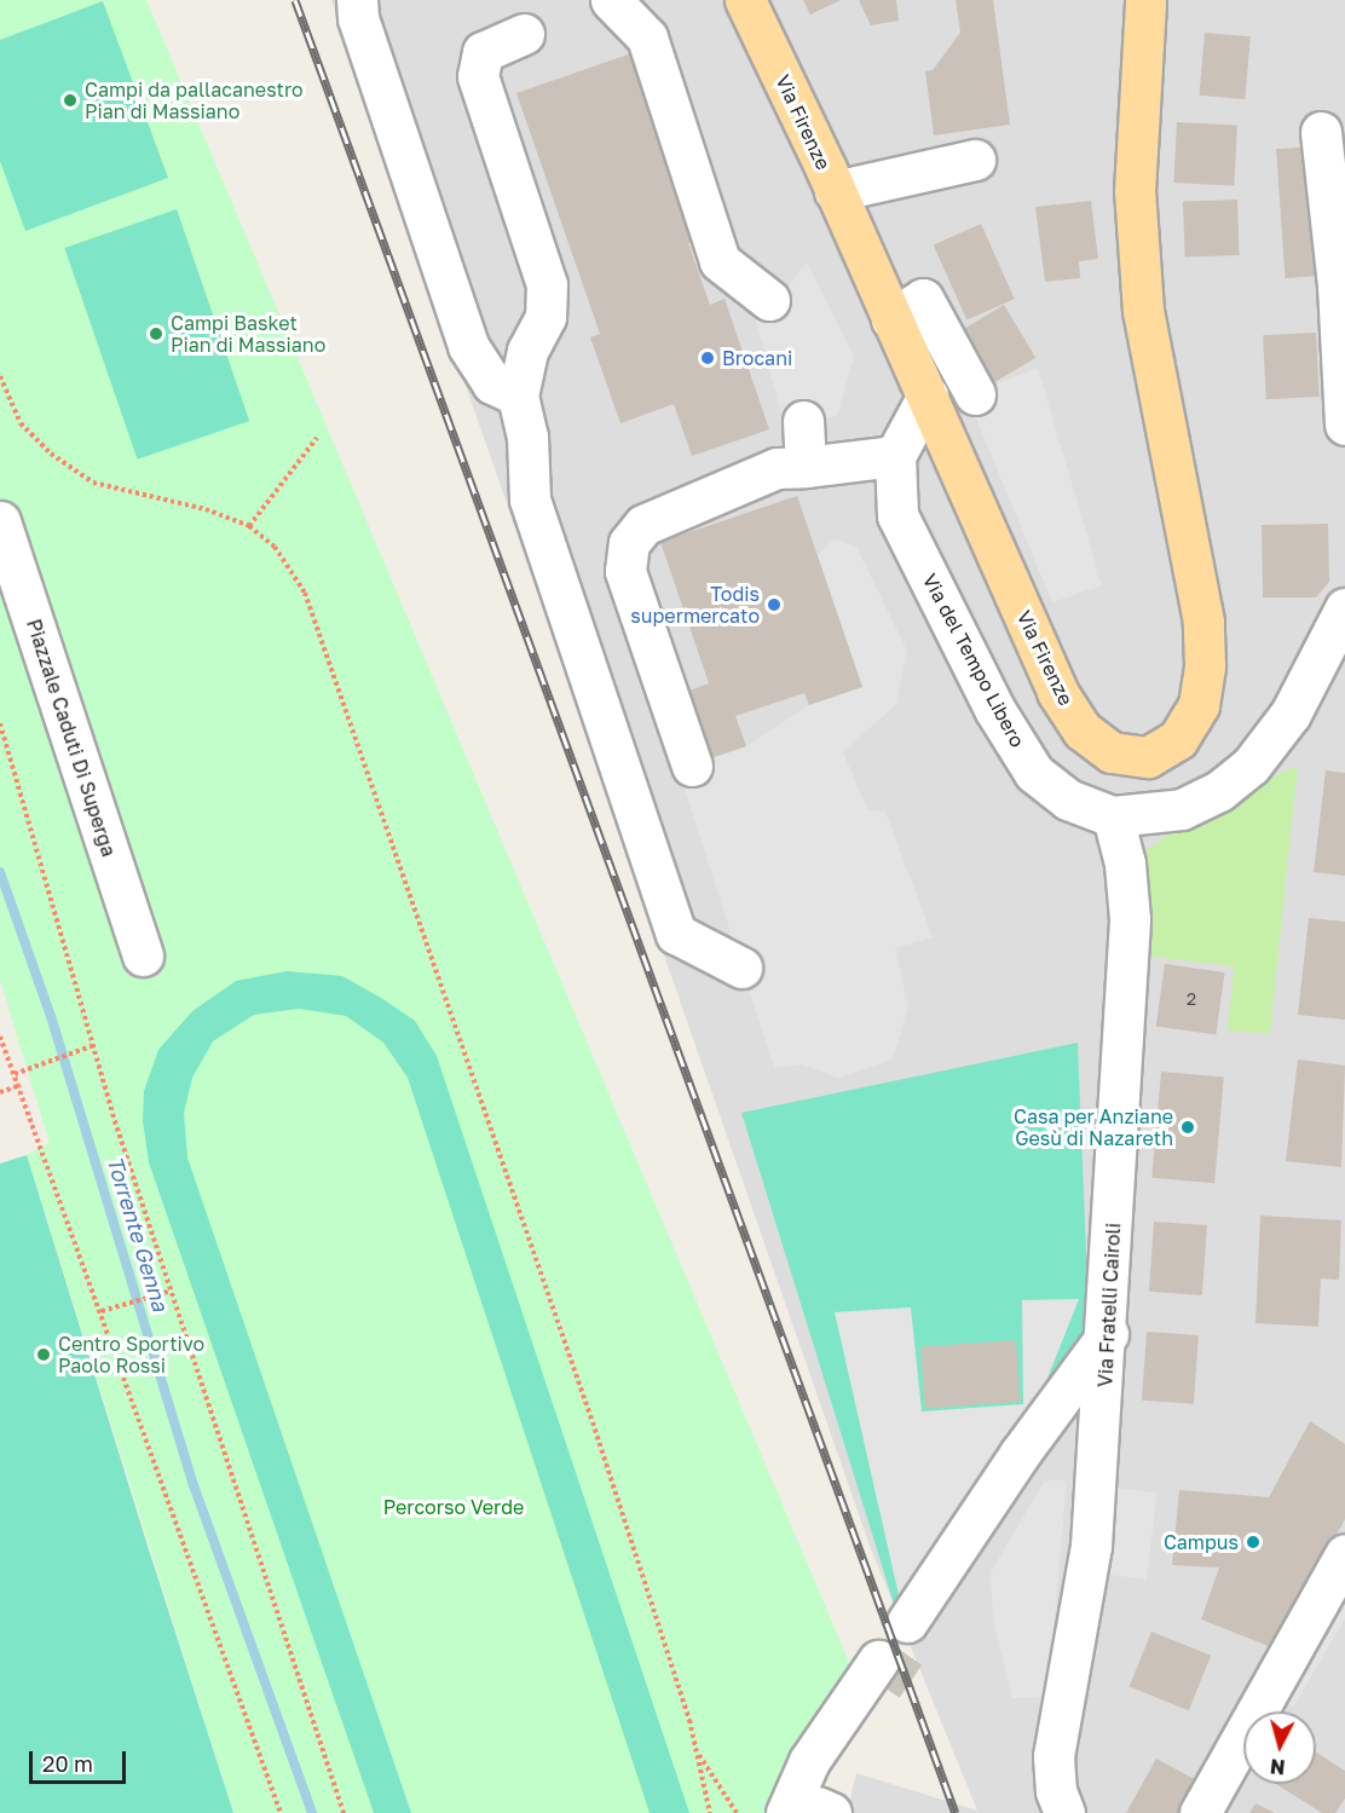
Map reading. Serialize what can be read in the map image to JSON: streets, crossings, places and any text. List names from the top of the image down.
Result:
{
  "streets": {
    "main road": ["Via Firenze"],
    "street": ["Via del Tempo Libero", "Piazzale Caduti Di Superga", "Via Fratelli Cairoli"]
  },
  "crossings": [
    ["Via del Tempo Libero", "Via Fratelli Cairoli"]
  ],
  "water": ["Torrente Genna"],
  "parks": ["Percorso Verde"],
  "places": [
    "Campi da pallacanestro Pian di Massiano",
    "Campi Basket Pian di Massiano",
    "Brocani",
    "Todis supermercato",
    "Casa per Anziane Gesù di Nazareth",
    "Centro Sportivo Paolo Rossi",
    "Campus"
  ],
  "house_numbers": ["2"],
  "scale_bar": "20 m",
  "north": "bottom"
}
